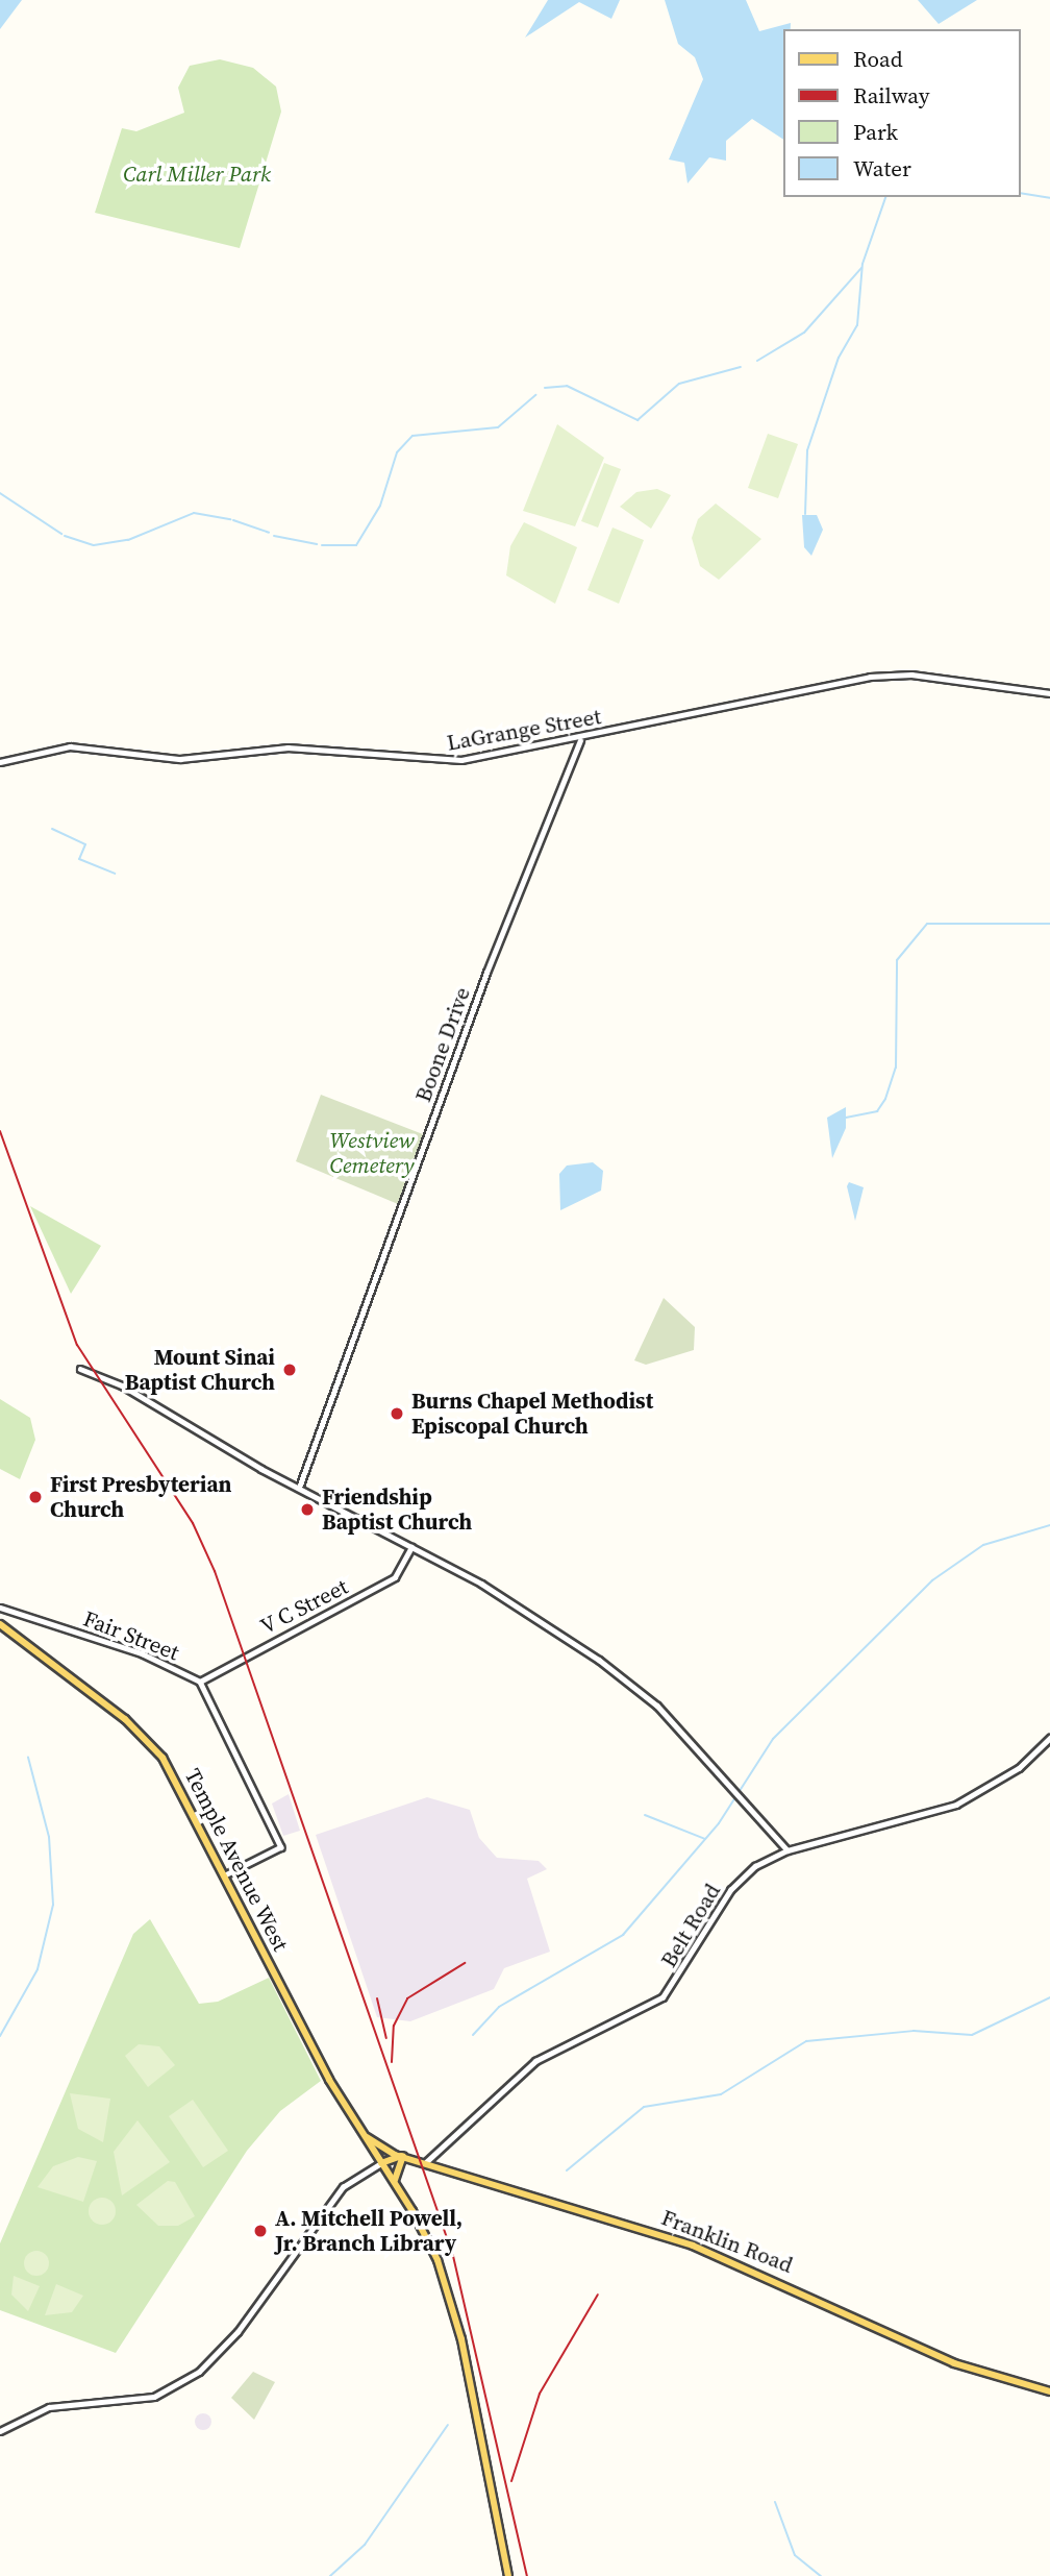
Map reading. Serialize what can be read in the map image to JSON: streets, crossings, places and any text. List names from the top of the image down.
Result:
{
  "streets": {
    "main road": ["Temple Avenue West", "Franklin Road"],
    "street": [
      "LaGrange Street",
      "Boone Drive",
      "V C Street",
      "Fair Street",
      "Belt Road"
    ]
  },
  "crossings": [
    ["LaGrange Street", "Boone Drive"],
    ["V C Street", "Fair Street"],
    ["Fair Street", "Temple Avenue West"],
    ["Temple Avenue West", "Franklin Road"],
    ["Belt Road", "Franklin Road"]
  ],
  "parks": ["Carl Miller Park", "Westview Cemetery"],
  "places": [
    "Mount Sinai Baptist Church",
    "Burns Chapel Methodist Episcopal Church",
    "First Presbyterian Church",
    "Friendship Baptist Church",
    "A. Mitchell Powell, Jr. Branch Library"
  ],
  "legend": [
    "Road",
    "Railway",
    "Park",
    "Water"
  ]
}
